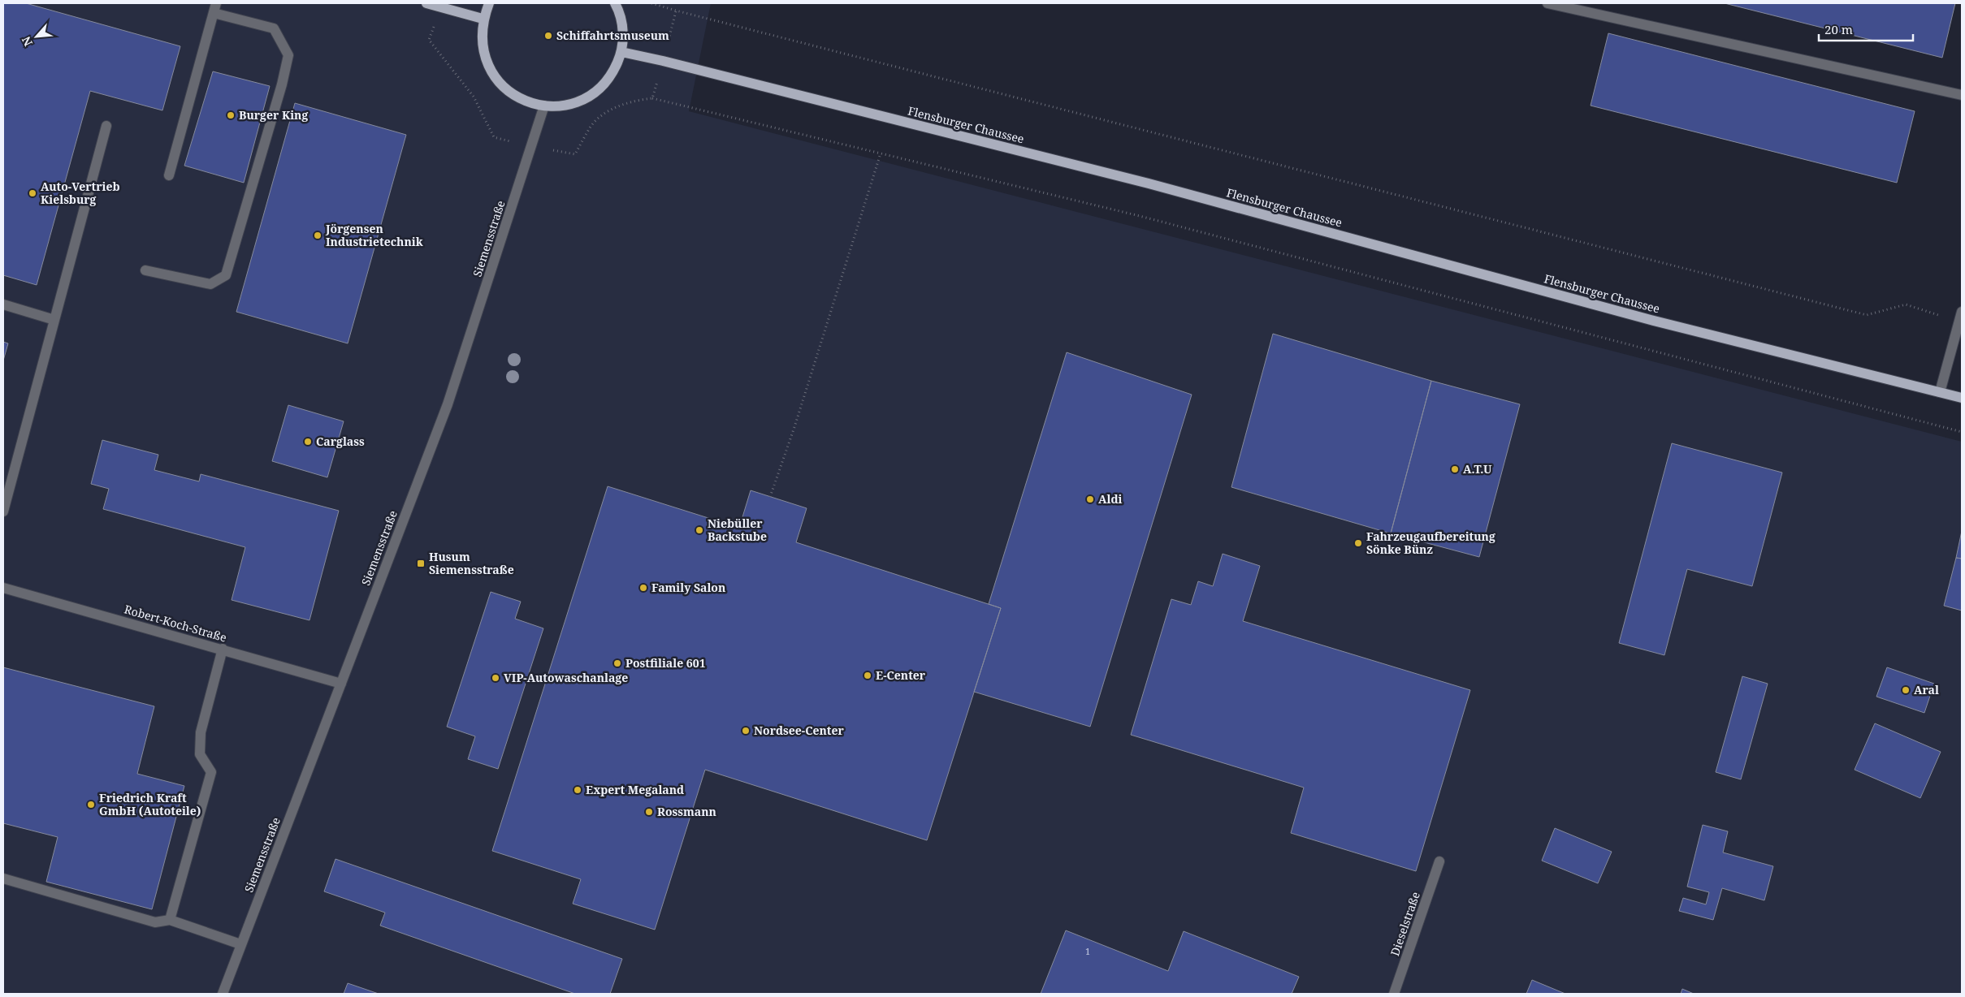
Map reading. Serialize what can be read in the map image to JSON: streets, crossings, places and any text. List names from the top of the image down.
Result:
{
  "streets": {
    "main road": ["Flensburger Chaussee"],
    "street": ["Siemensstraße", "Robert-Koch-Straße", "Dieselstraße"]
  },
  "crossings": [
    ["Siemensstraße", "Robert-Koch-Straße"]
  ],
  "places": {
    "other": [
      "Schiffahrtsmuseum",
      "Burger King",
      "Auto-Vertrieb Kielsburg",
      "Jörgensen Industrietechnik",
      "Carglass",
      "A.T.U",
      "Aldi",
      "Niebüller Backstube",
      "Fahrzeugaufbereitung Sönke Bünz",
      "Family Salon",
      "Postfiliale 601",
      "E-Center",
      "VIP-Autowaschanlage",
      "Aral",
      "Nordsee-Center",
      "Expert Megaland",
      "Friedrich Kraft GmbH (Autoteile)",
      "Rossmann"
    ],
    "transit": ["Husum Siemensstraße"]
  },
  "house_numbers": ["1"],
  "scale_bar": "20 m",
  "north": "bottom left"
}
